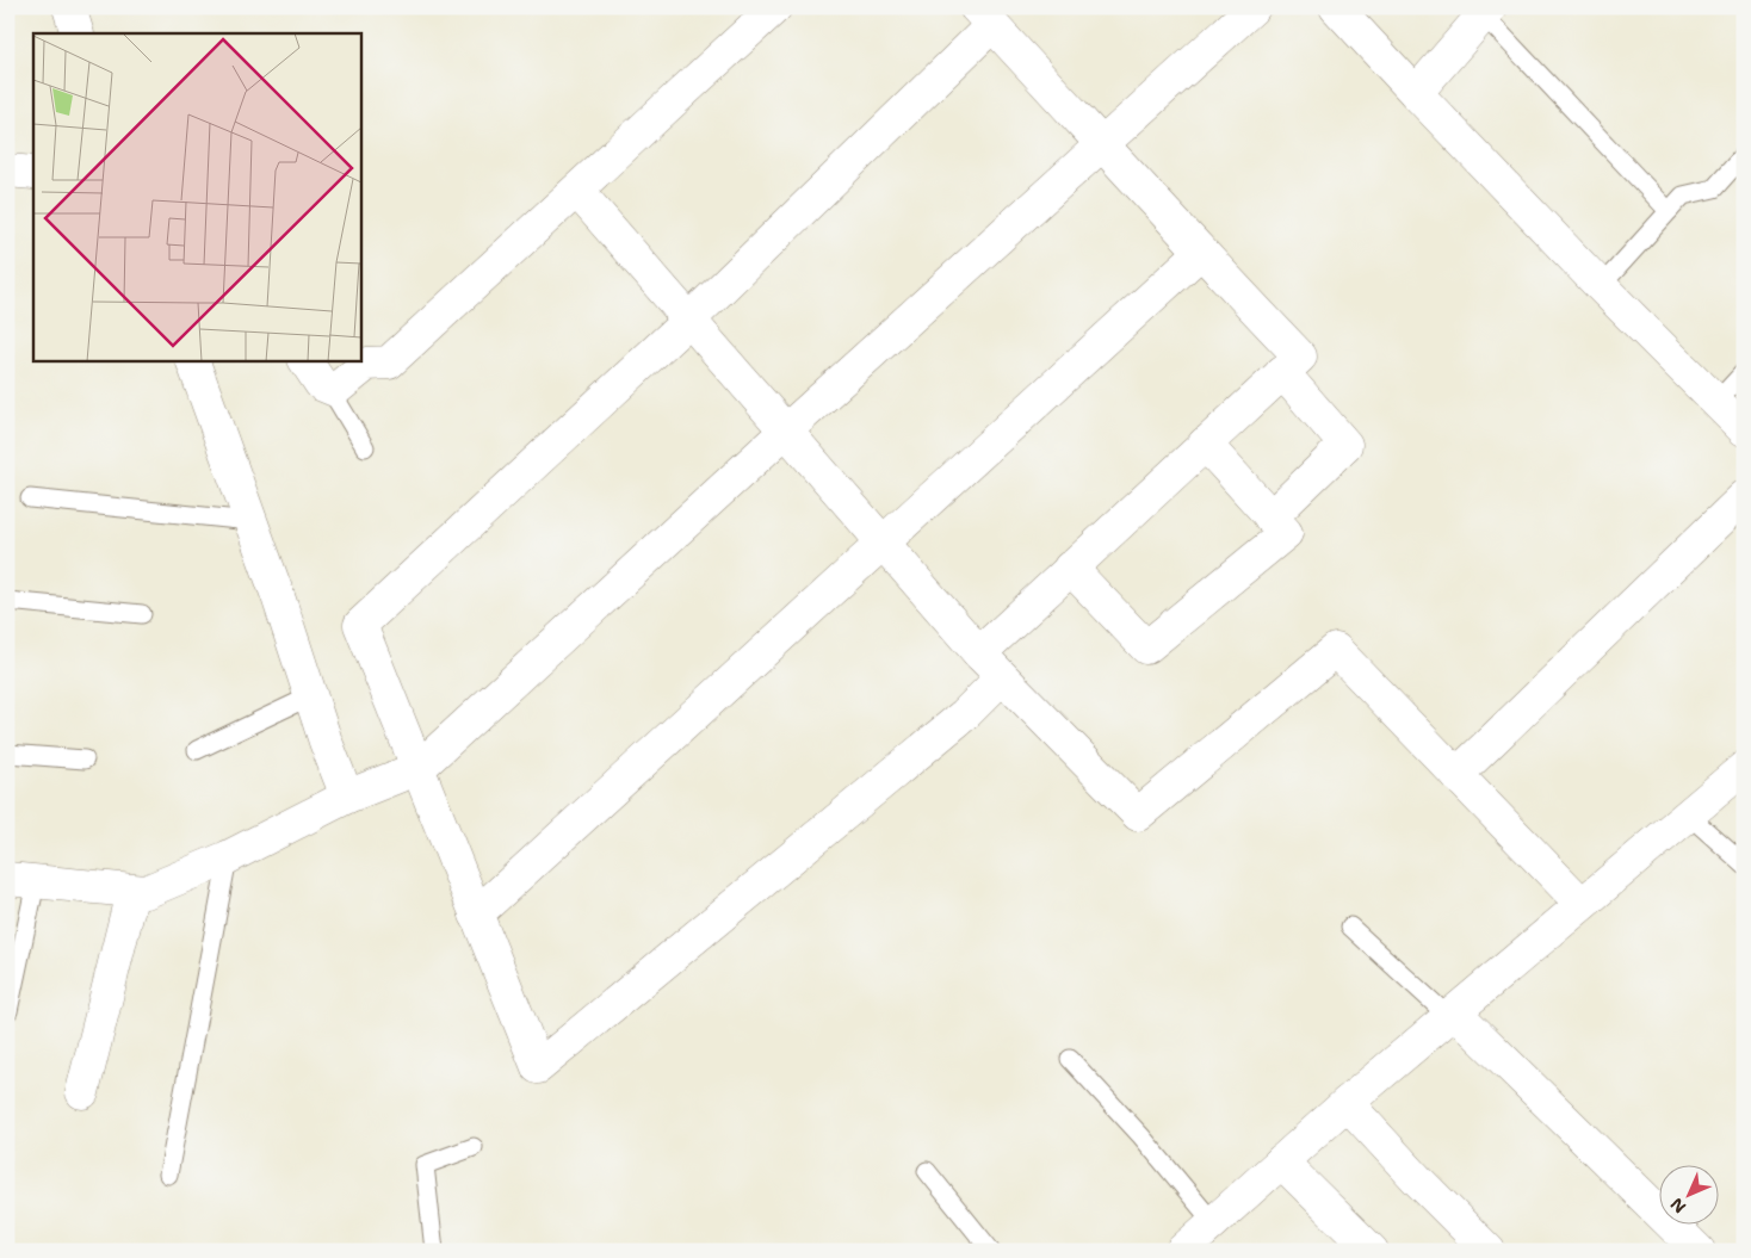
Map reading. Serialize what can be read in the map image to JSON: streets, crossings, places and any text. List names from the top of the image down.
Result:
{
  "north": "bottom left"
}
